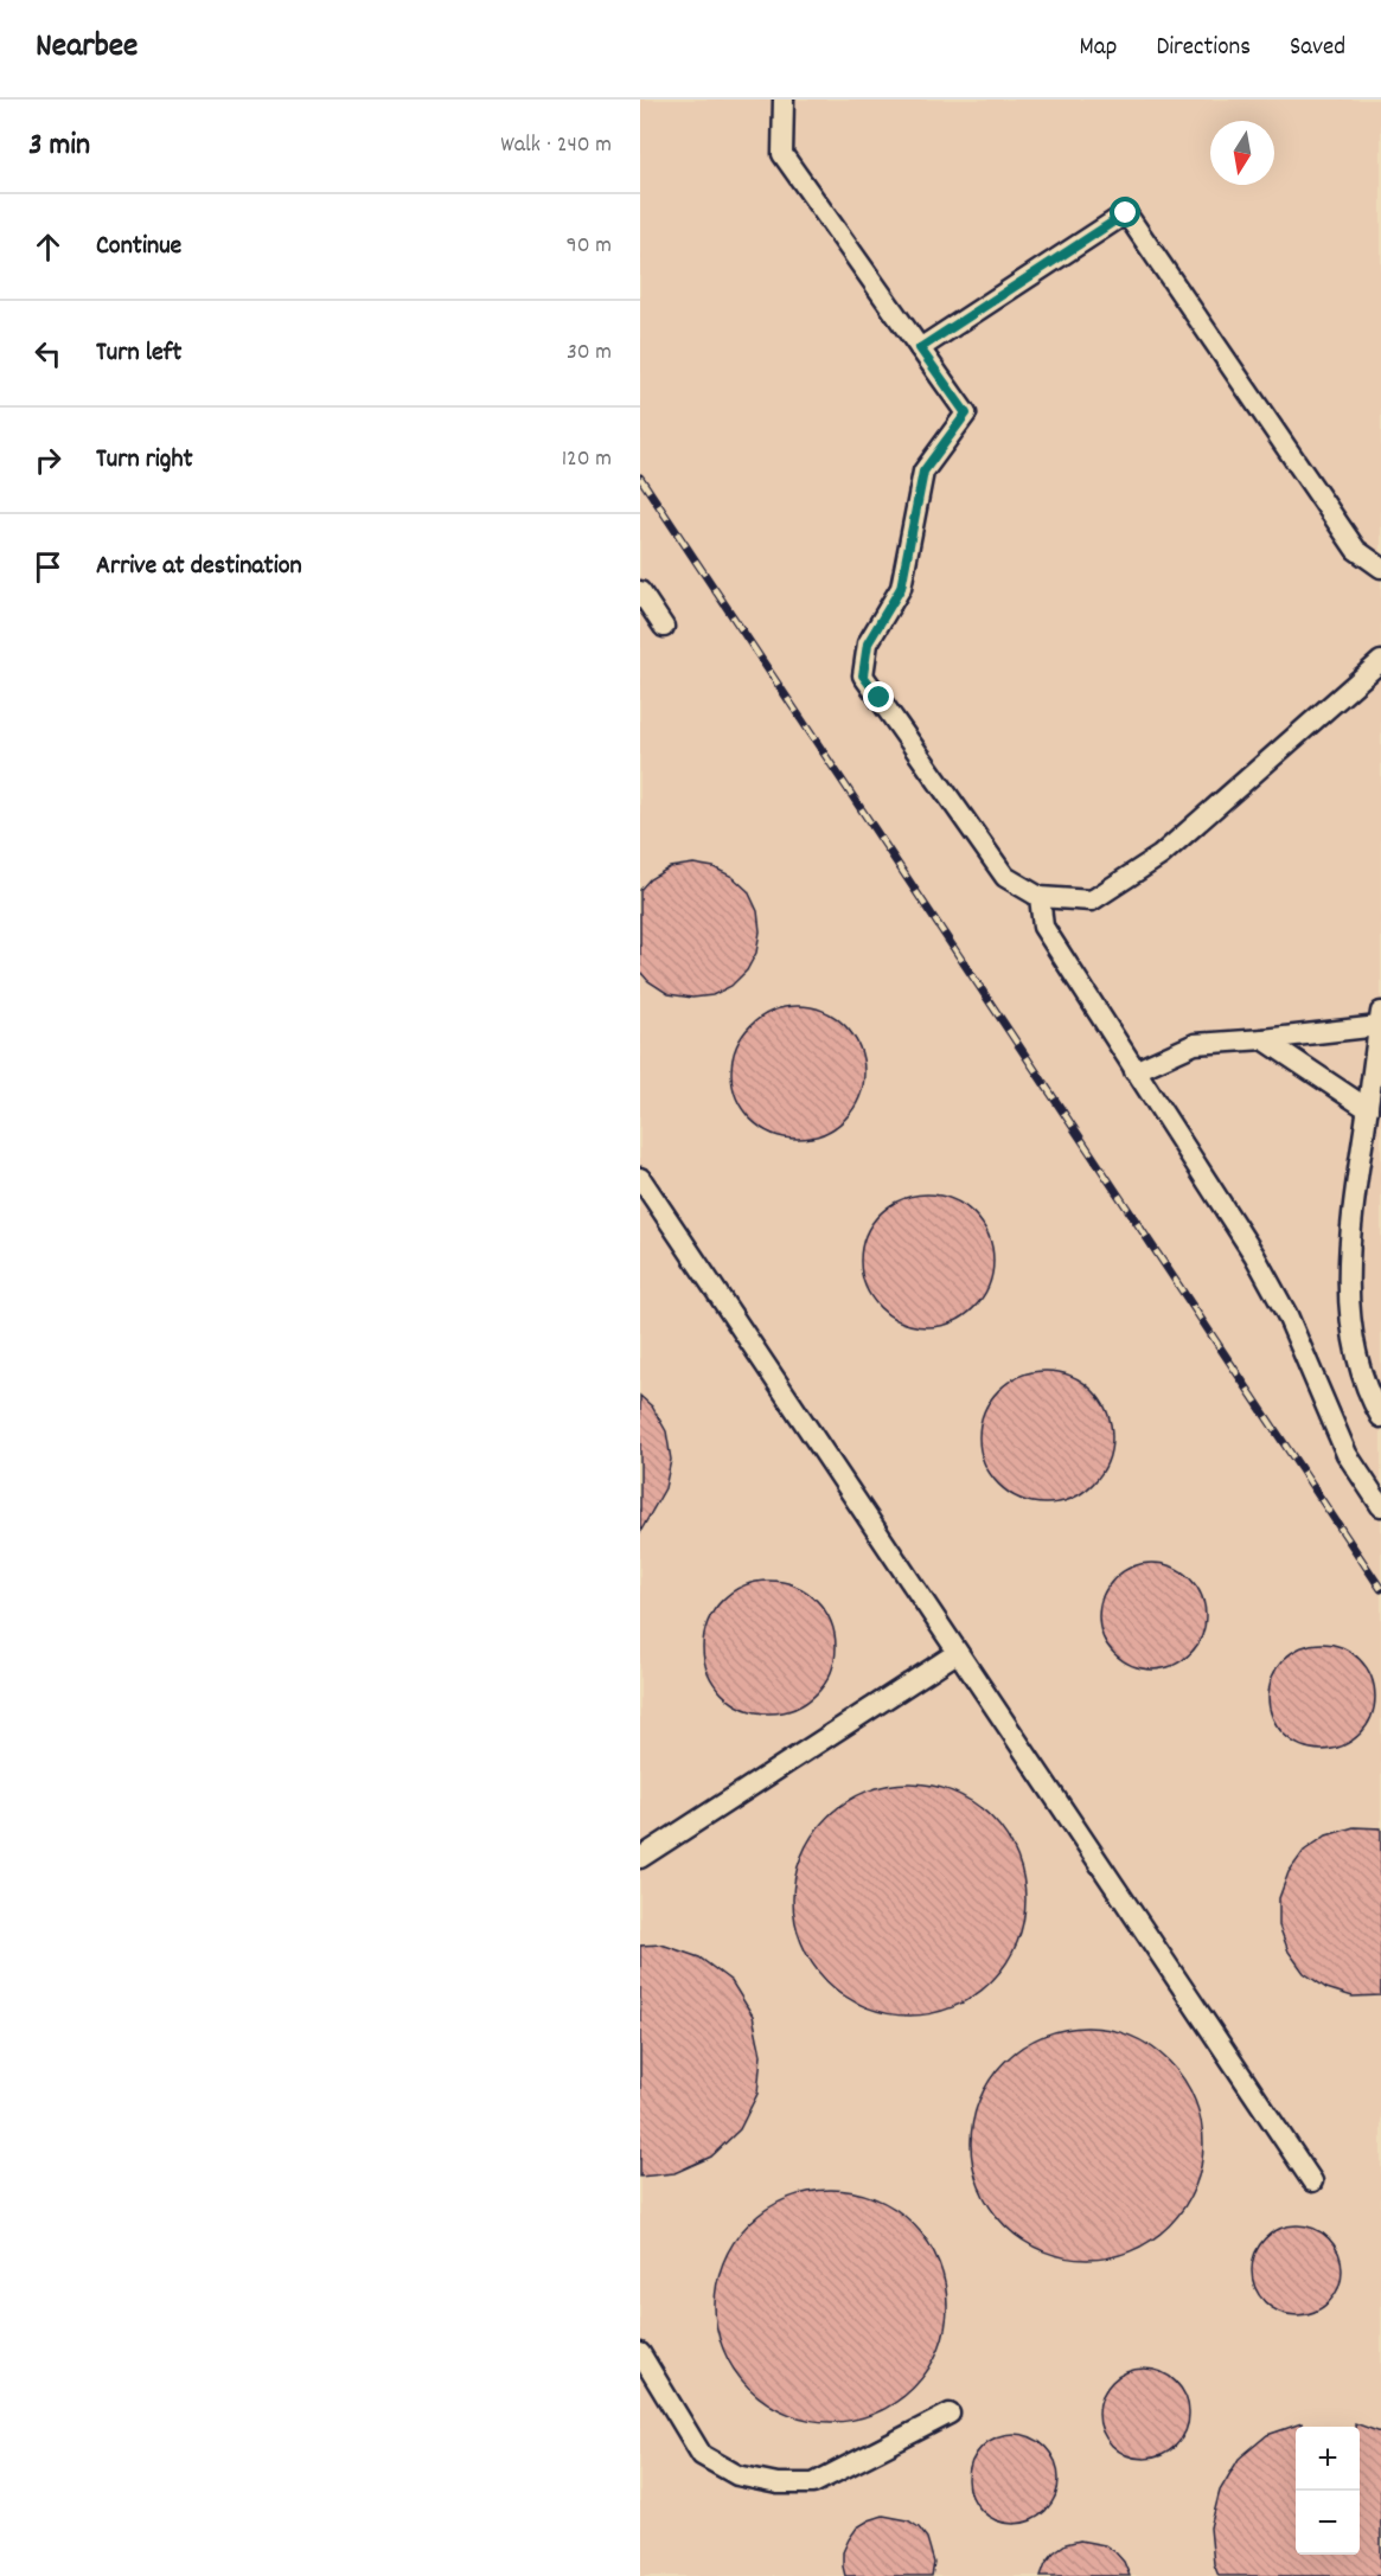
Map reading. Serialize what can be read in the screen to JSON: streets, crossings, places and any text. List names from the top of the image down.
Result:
{
  "north": "bottom",
  "page": {
    "header": "Nearbee",
    "nav": ["Map", "Directions", "Saved"],
    "heading": ["3 min", "Walk · 240 m"],
    "list": [
      ["Continue", "90 m"],
      ["Turn left", "30 m"],
      ["Turn right", "120 m"],
      "Arrive at destination"
    ],
    "map_buttons": ["+", "−"]
  }
}
